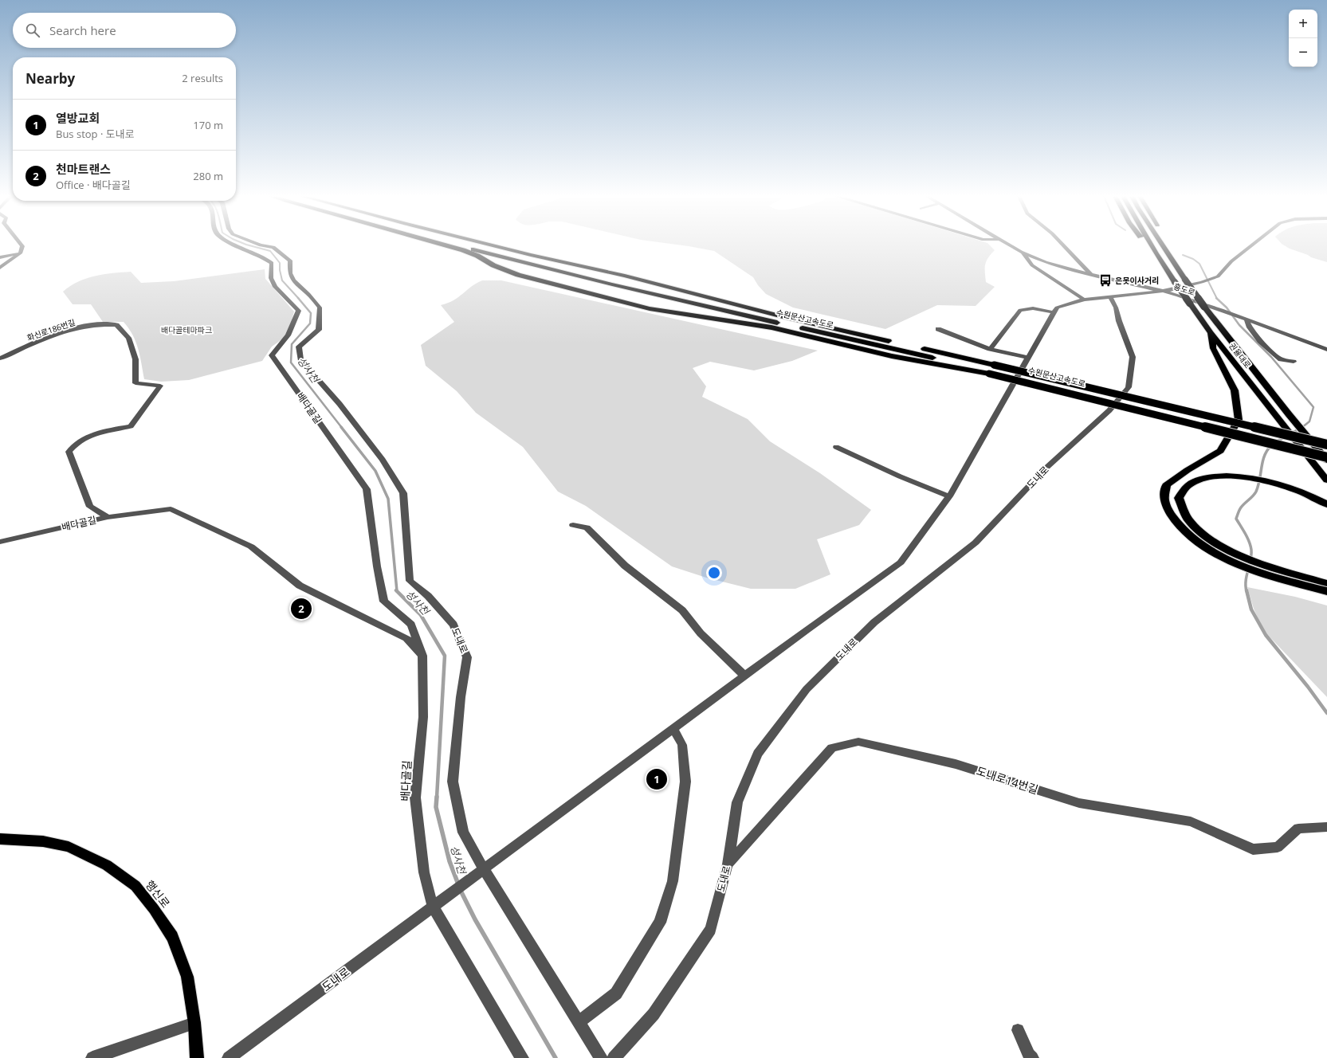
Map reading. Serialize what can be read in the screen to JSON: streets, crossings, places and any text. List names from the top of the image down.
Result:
{
  "streets": {
    "highway": ["수원문산고속도로", "권율대로"],
    "main road": ["행신로"],
    "street": [
      "흥도로",
      "화신로186번길",
      "배다골길",
      "도내로",
      "도내로14번길"
    ]
  },
  "crossings": [
    ["화신로186번길", "배다골길"],
    ["배다골길", "도내로"],
    ["도내로", "도내로14번길"]
  ],
  "water": ["성사천"],
  "parks": ["배다골테마파크"],
  "places": {
    "bus stop": ["은못이사거리"]
  },
  "page": {
    "map_buttons": ["+", "−"],
    "search": "Search here",
    "heading": ["Nearby", "2 results"],
    "list": [
      {
        "mark": "1",
        "name": "열방교회",
        "note": "Bus stop · 도내로",
        "value": "170 m"
      },
      {
        "mark": "2",
        "name": "천마트랜스",
        "note": "Office · 배다골길",
        "value": "280 m"
      }
    ],
    "pins": ["2", "1"]
  }
}
